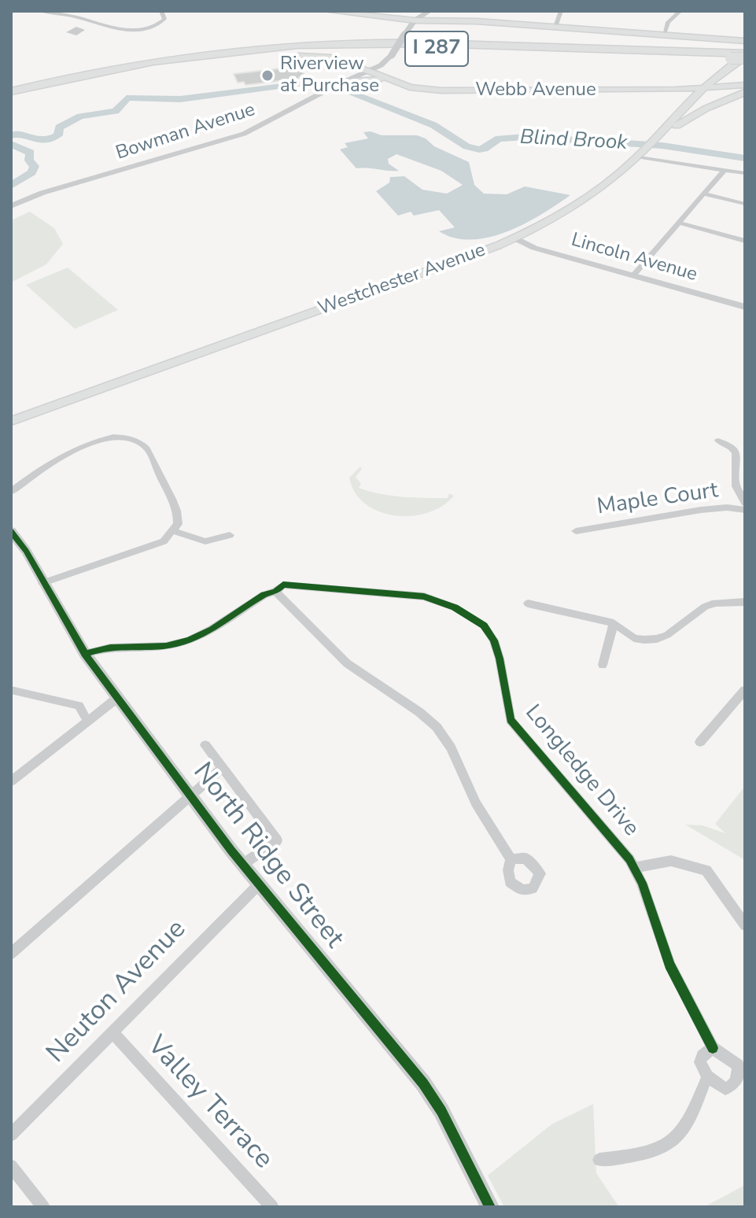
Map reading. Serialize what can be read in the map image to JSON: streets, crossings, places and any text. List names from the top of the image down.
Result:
{
  "streets": {
    "highway": ["I 287"],
    "main road": ["Webb Avenue", "Westchester Avenue"],
    "street": [
      "Bowman Avenue",
      "Lincoln Avenue",
      "Maple Court",
      "Longledge Drive",
      "North Ridge Street",
      "Neuton Avenue",
      "Valley Terrace"
    ]
  },
  "crossings": [
    ["I 287", "Westchester Avenue"],
    ["Webb Avenue", "Bowman Avenue"],
    ["Webb Avenue", "Westchester Avenue"],
    ["Lincoln Avenue", "Westchester Avenue"],
    ["Longledge Drive", "North Ridge Street"],
    ["North Ridge Street", "Neuton Avenue"],
    ["Neuton Avenue", "Valley Terrace"]
  ],
  "water": ["Blind Brook"],
  "places": ["Riverview at Purchase"]
}
